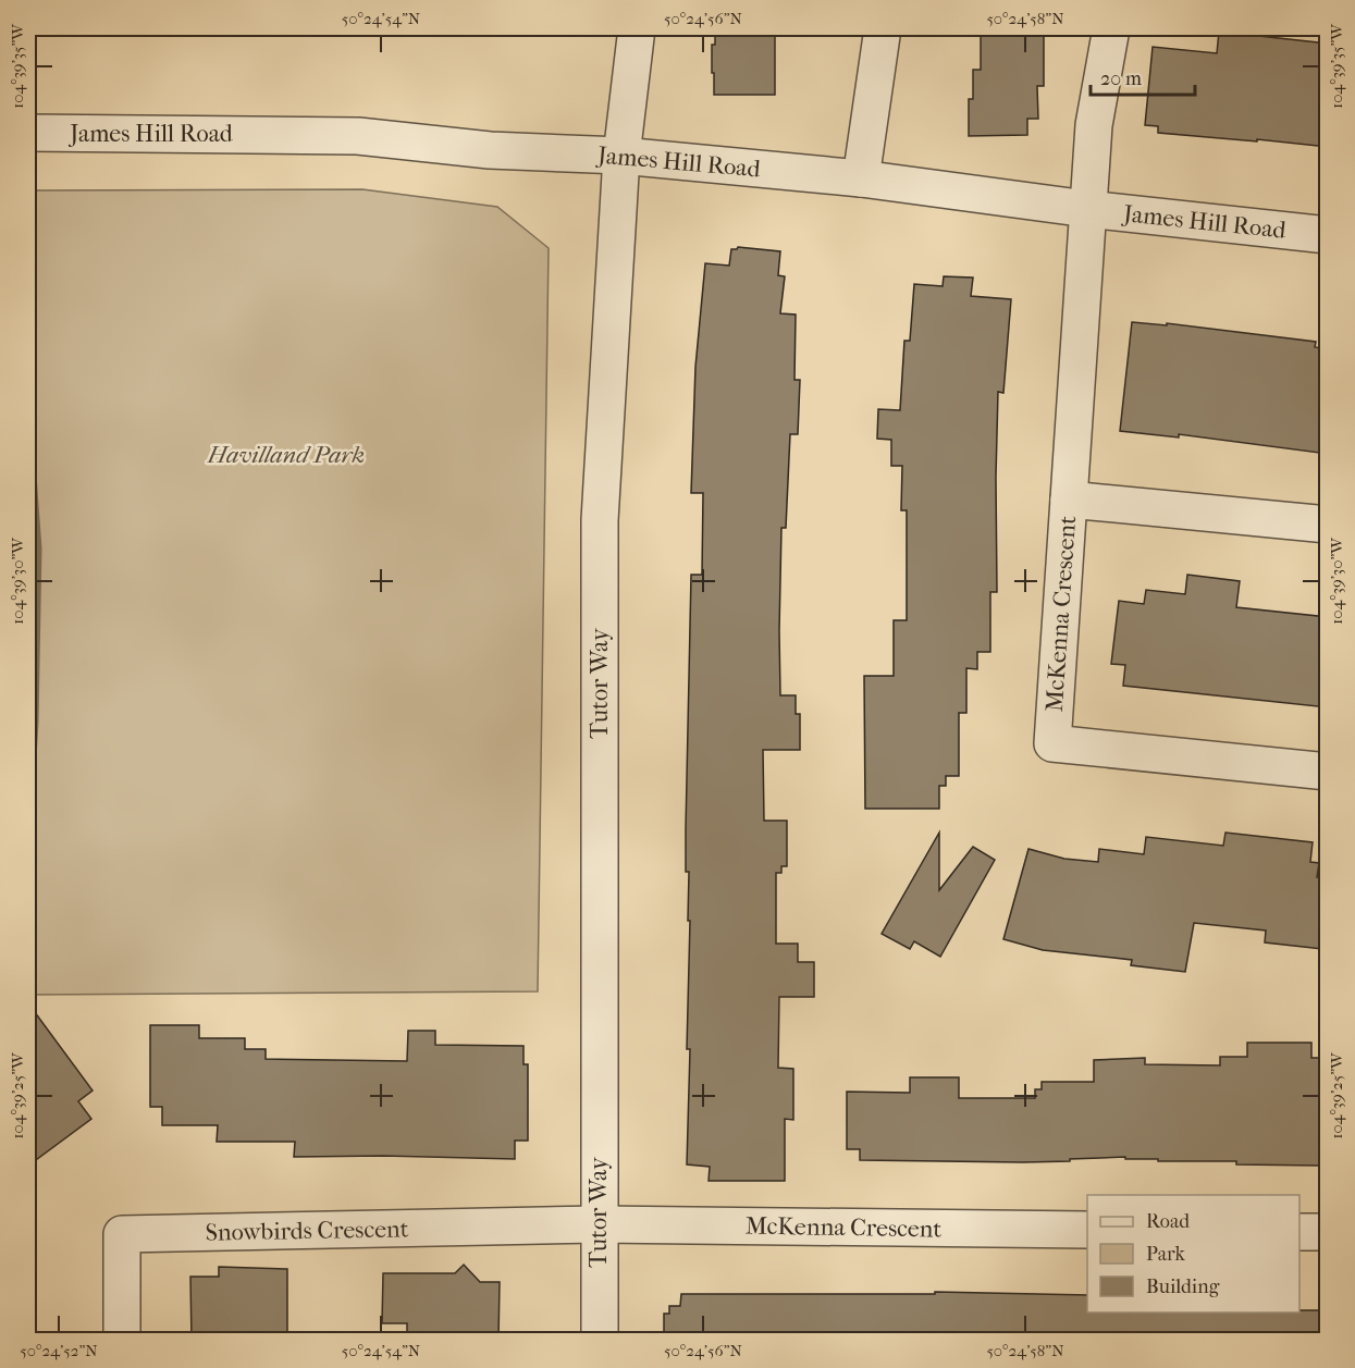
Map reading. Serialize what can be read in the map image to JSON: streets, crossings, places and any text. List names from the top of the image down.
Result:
{
  "streets": {
    "street": [
      "James Hill Road",
      "McKenna Crescent",
      "Tutor Way",
      "Snowbirds Crescent"
    ]
  },
  "crossings": [
    ["James Hill Road", "McKenna Crescent"],
    ["James Hill Road", "Tutor Way"],
    ["McKenna Crescent", "Tutor Way"],
    ["McKenna Crescent", "Snowbirds Crescent"],
    ["Tutor Way", "Snowbirds Crescent"]
  ],
  "parks": ["Havilland Park"],
  "legend": ["Road", "Park", "Building"],
  "scale_bar": "20 m",
  "coordinates": [
    "50°24'54\"N",
    "50°24'56\"N",
    "50°24'58\"N",
    "104°39'35\"W",
    "104°39'30\"W",
    "104°39'25\"W",
    "50°24'52\"N"
  ]
}
